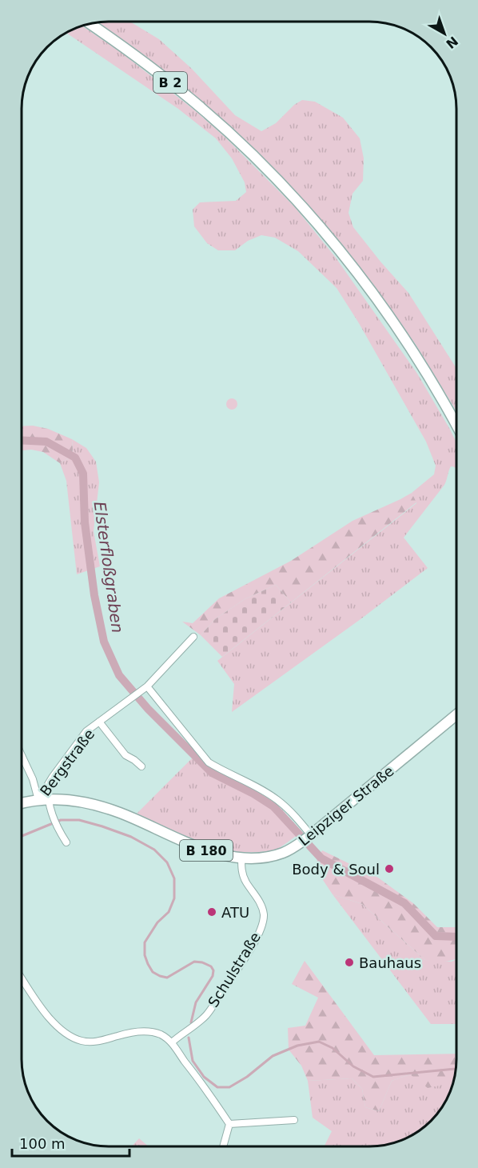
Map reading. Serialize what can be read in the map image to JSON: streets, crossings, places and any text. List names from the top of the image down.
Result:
{
  "streets": {
    "main road": ["B 2", "Leipziger Straße", "B 180"],
    "street": ["Bergstraße", "Schulstraße"]
  },
  "crossings": [
    ["Bergstraße", "Leipziger Straße"],
    ["Leipziger Straße", "Schulstraße"]
  ],
  "water": ["Elsterfloßgraben"],
  "places": ["Body & Soul", "ATU", "Bauhaus"],
  "scale_bar": "100 m",
  "north": "bottom right"
}
